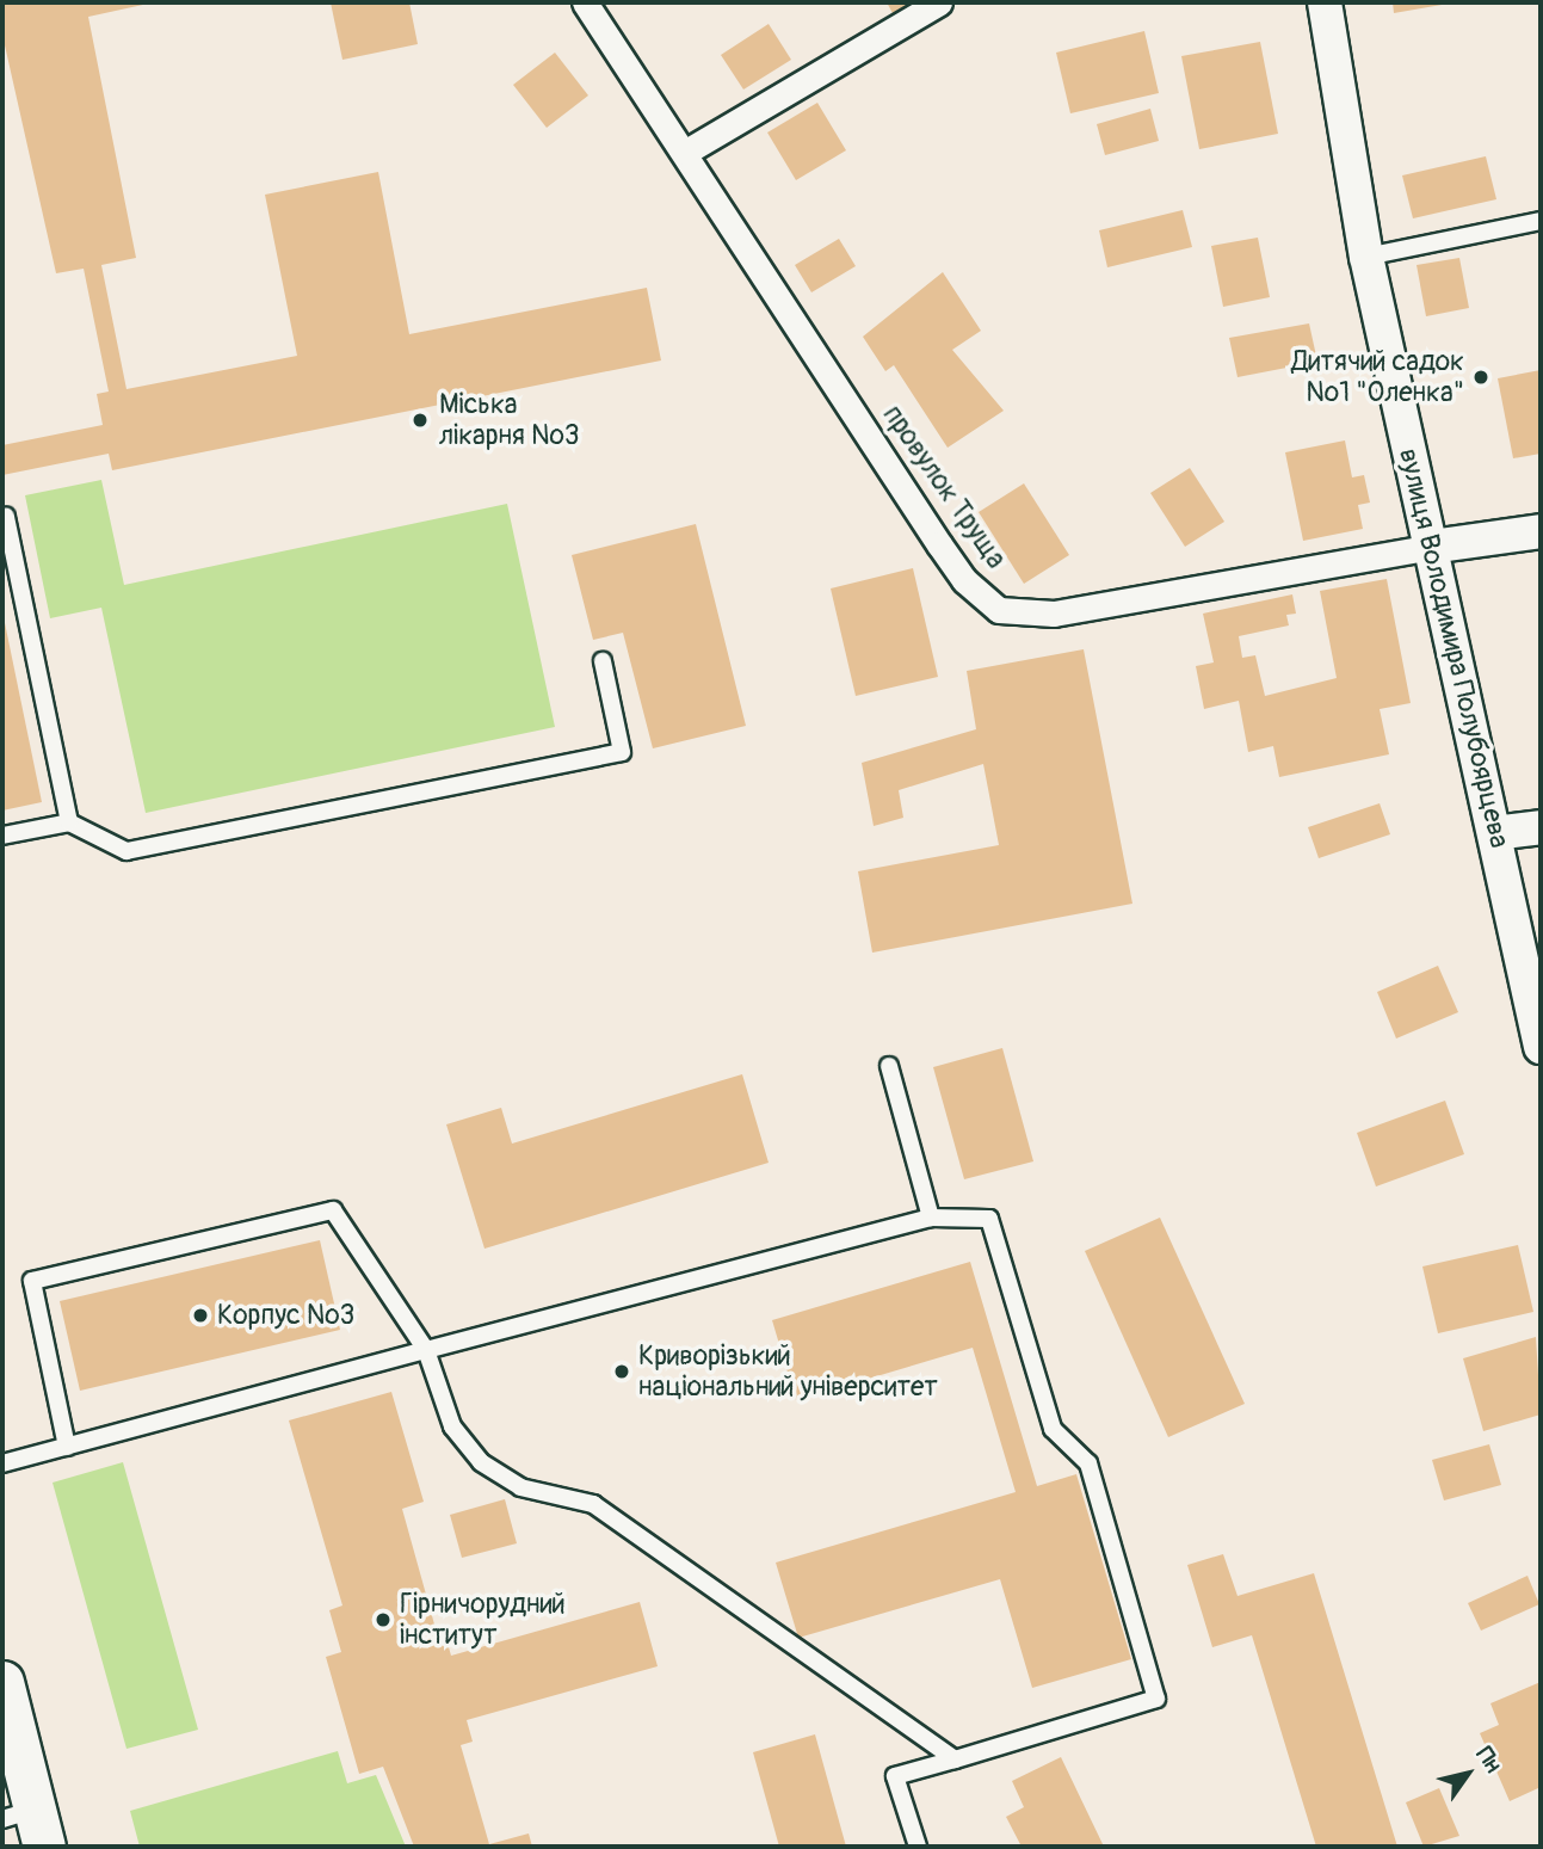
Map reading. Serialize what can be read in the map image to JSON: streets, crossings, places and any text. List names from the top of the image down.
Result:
{
  "streets": {
    "street": ["провулок Труща", "вулиця Володимира Полубоярцева"]
  },
  "crossings": [
    ["провулок Труща", "вулиця Володимира Полубоярцева"]
  ],
  "places": [
    "Дитячий садок №1 \"Оленка\"",
    "Міська лікарня №3",
    "Корпус №3",
    "Криворізький національний університет",
    "Гірничорудний інститут"
  ],
  "north": "top right"
}
